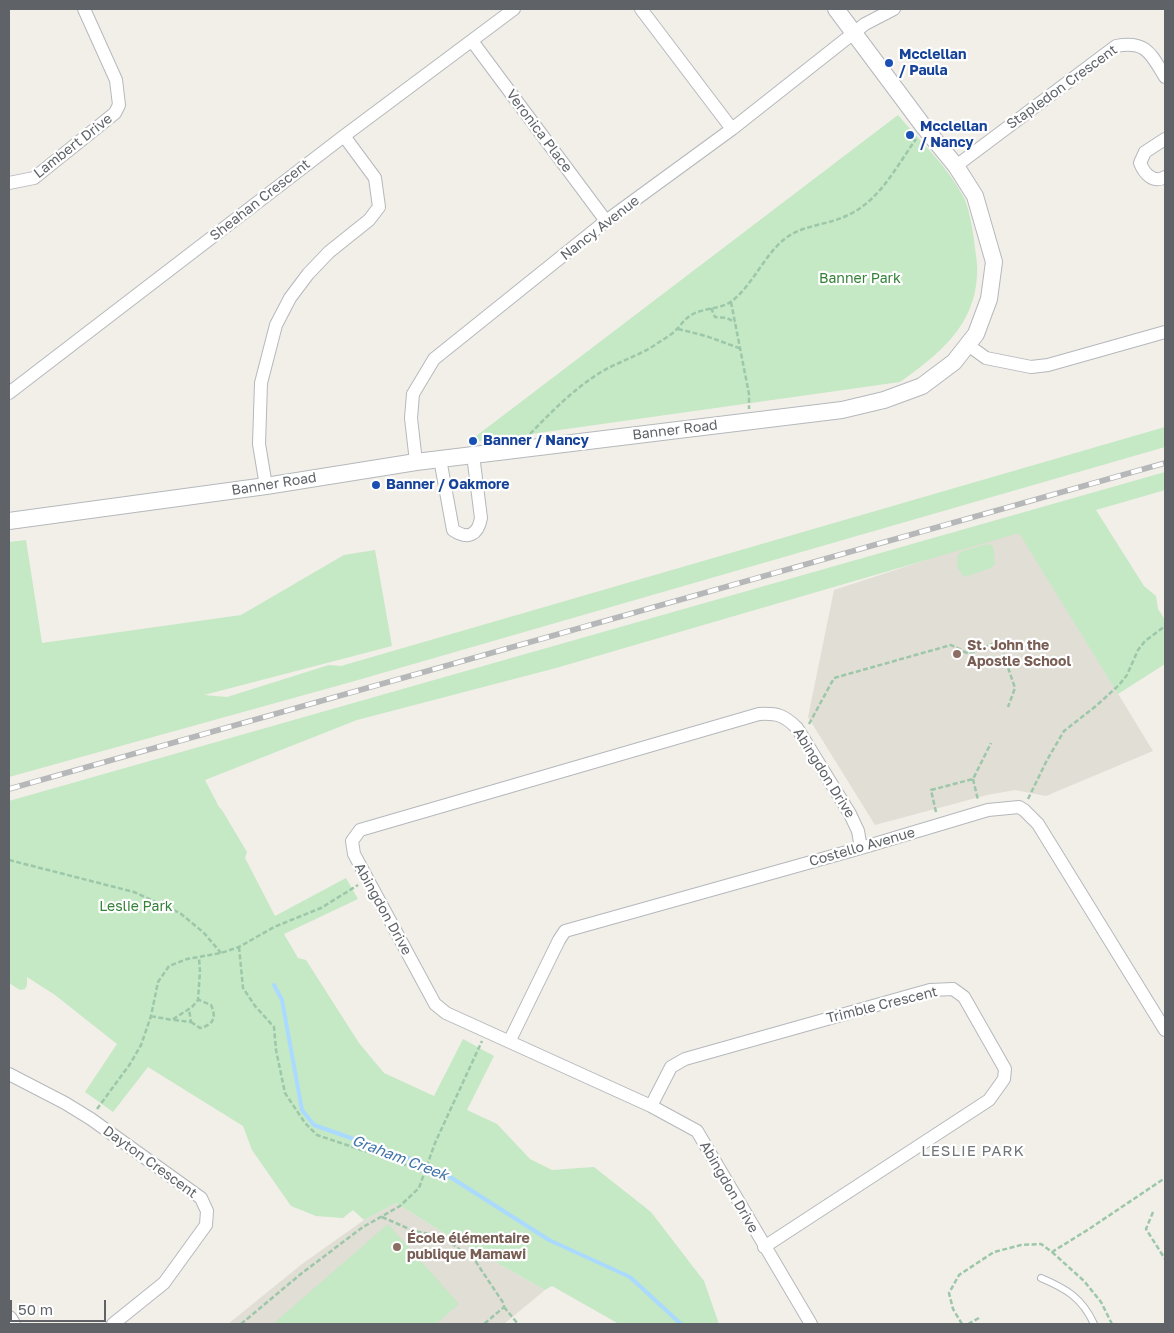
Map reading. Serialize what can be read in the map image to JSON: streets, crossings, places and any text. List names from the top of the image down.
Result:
{
  "streets": {
    "street": [
      "Stapledon Crescent",
      "Veronica Place",
      "Lambert Drive",
      "Sheahan Crescent",
      "Nancy Avenue",
      "Banner Road",
      "Abingdon Drive",
      "Costello Avenue",
      "Trimble Crescent",
      "Dayton Crescent"
    ]
  },
  "crossings": [
    ["Stapledon Crescent", "Banner Road"],
    ["Veronica Place", "Sheahan Crescent"],
    ["Veronica Place", "Nancy Avenue"],
    ["Nancy Avenue", "Banner Road"],
    ["Abingdon Drive", "Costello Avenue"],
    ["Abingdon Drive", "Trimble Crescent"]
  ],
  "districts": ["LESLIE PARK"],
  "water": ["Graham Creek"],
  "parks": ["Banner Park", "Leslie Park"],
  "places": [
    "Mcclellan / Paula",
    "Mcclellan / Nancy",
    "Banner / Nancy",
    "Banner / Oakmore",
    "St. John the Apostle School",
    "École élémentaire publique Mamawi"
  ],
  "scale_bar": "50 m"
}
